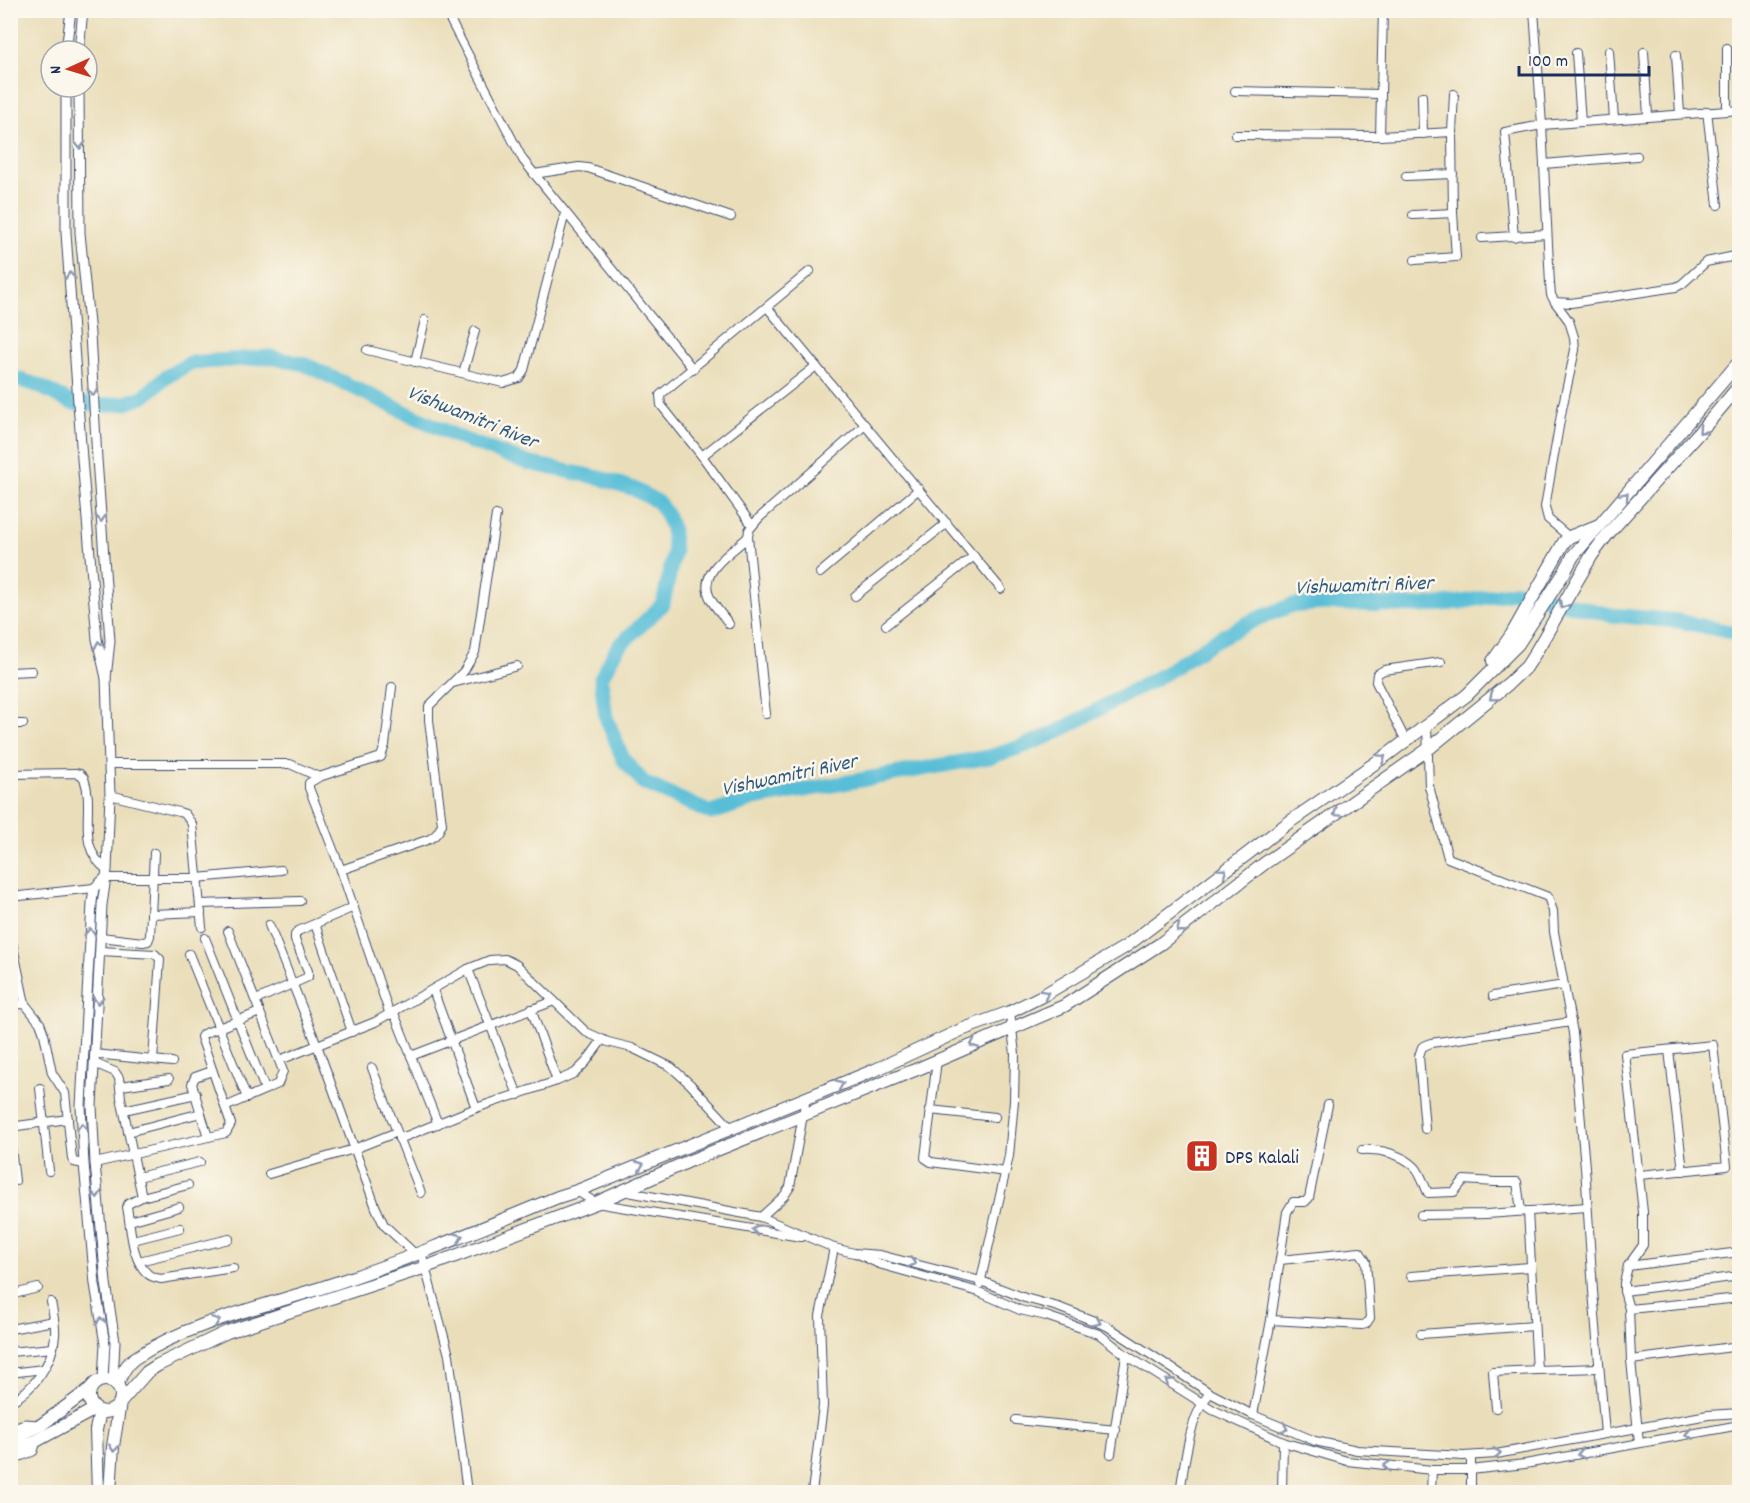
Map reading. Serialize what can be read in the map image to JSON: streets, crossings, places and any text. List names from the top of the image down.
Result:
{
  "water": ["Vishwamitri River"],
  "places": {
    "building": ["DPS Kalali"]
  },
  "scale_bar": "100 m",
  "north": "left"
}
